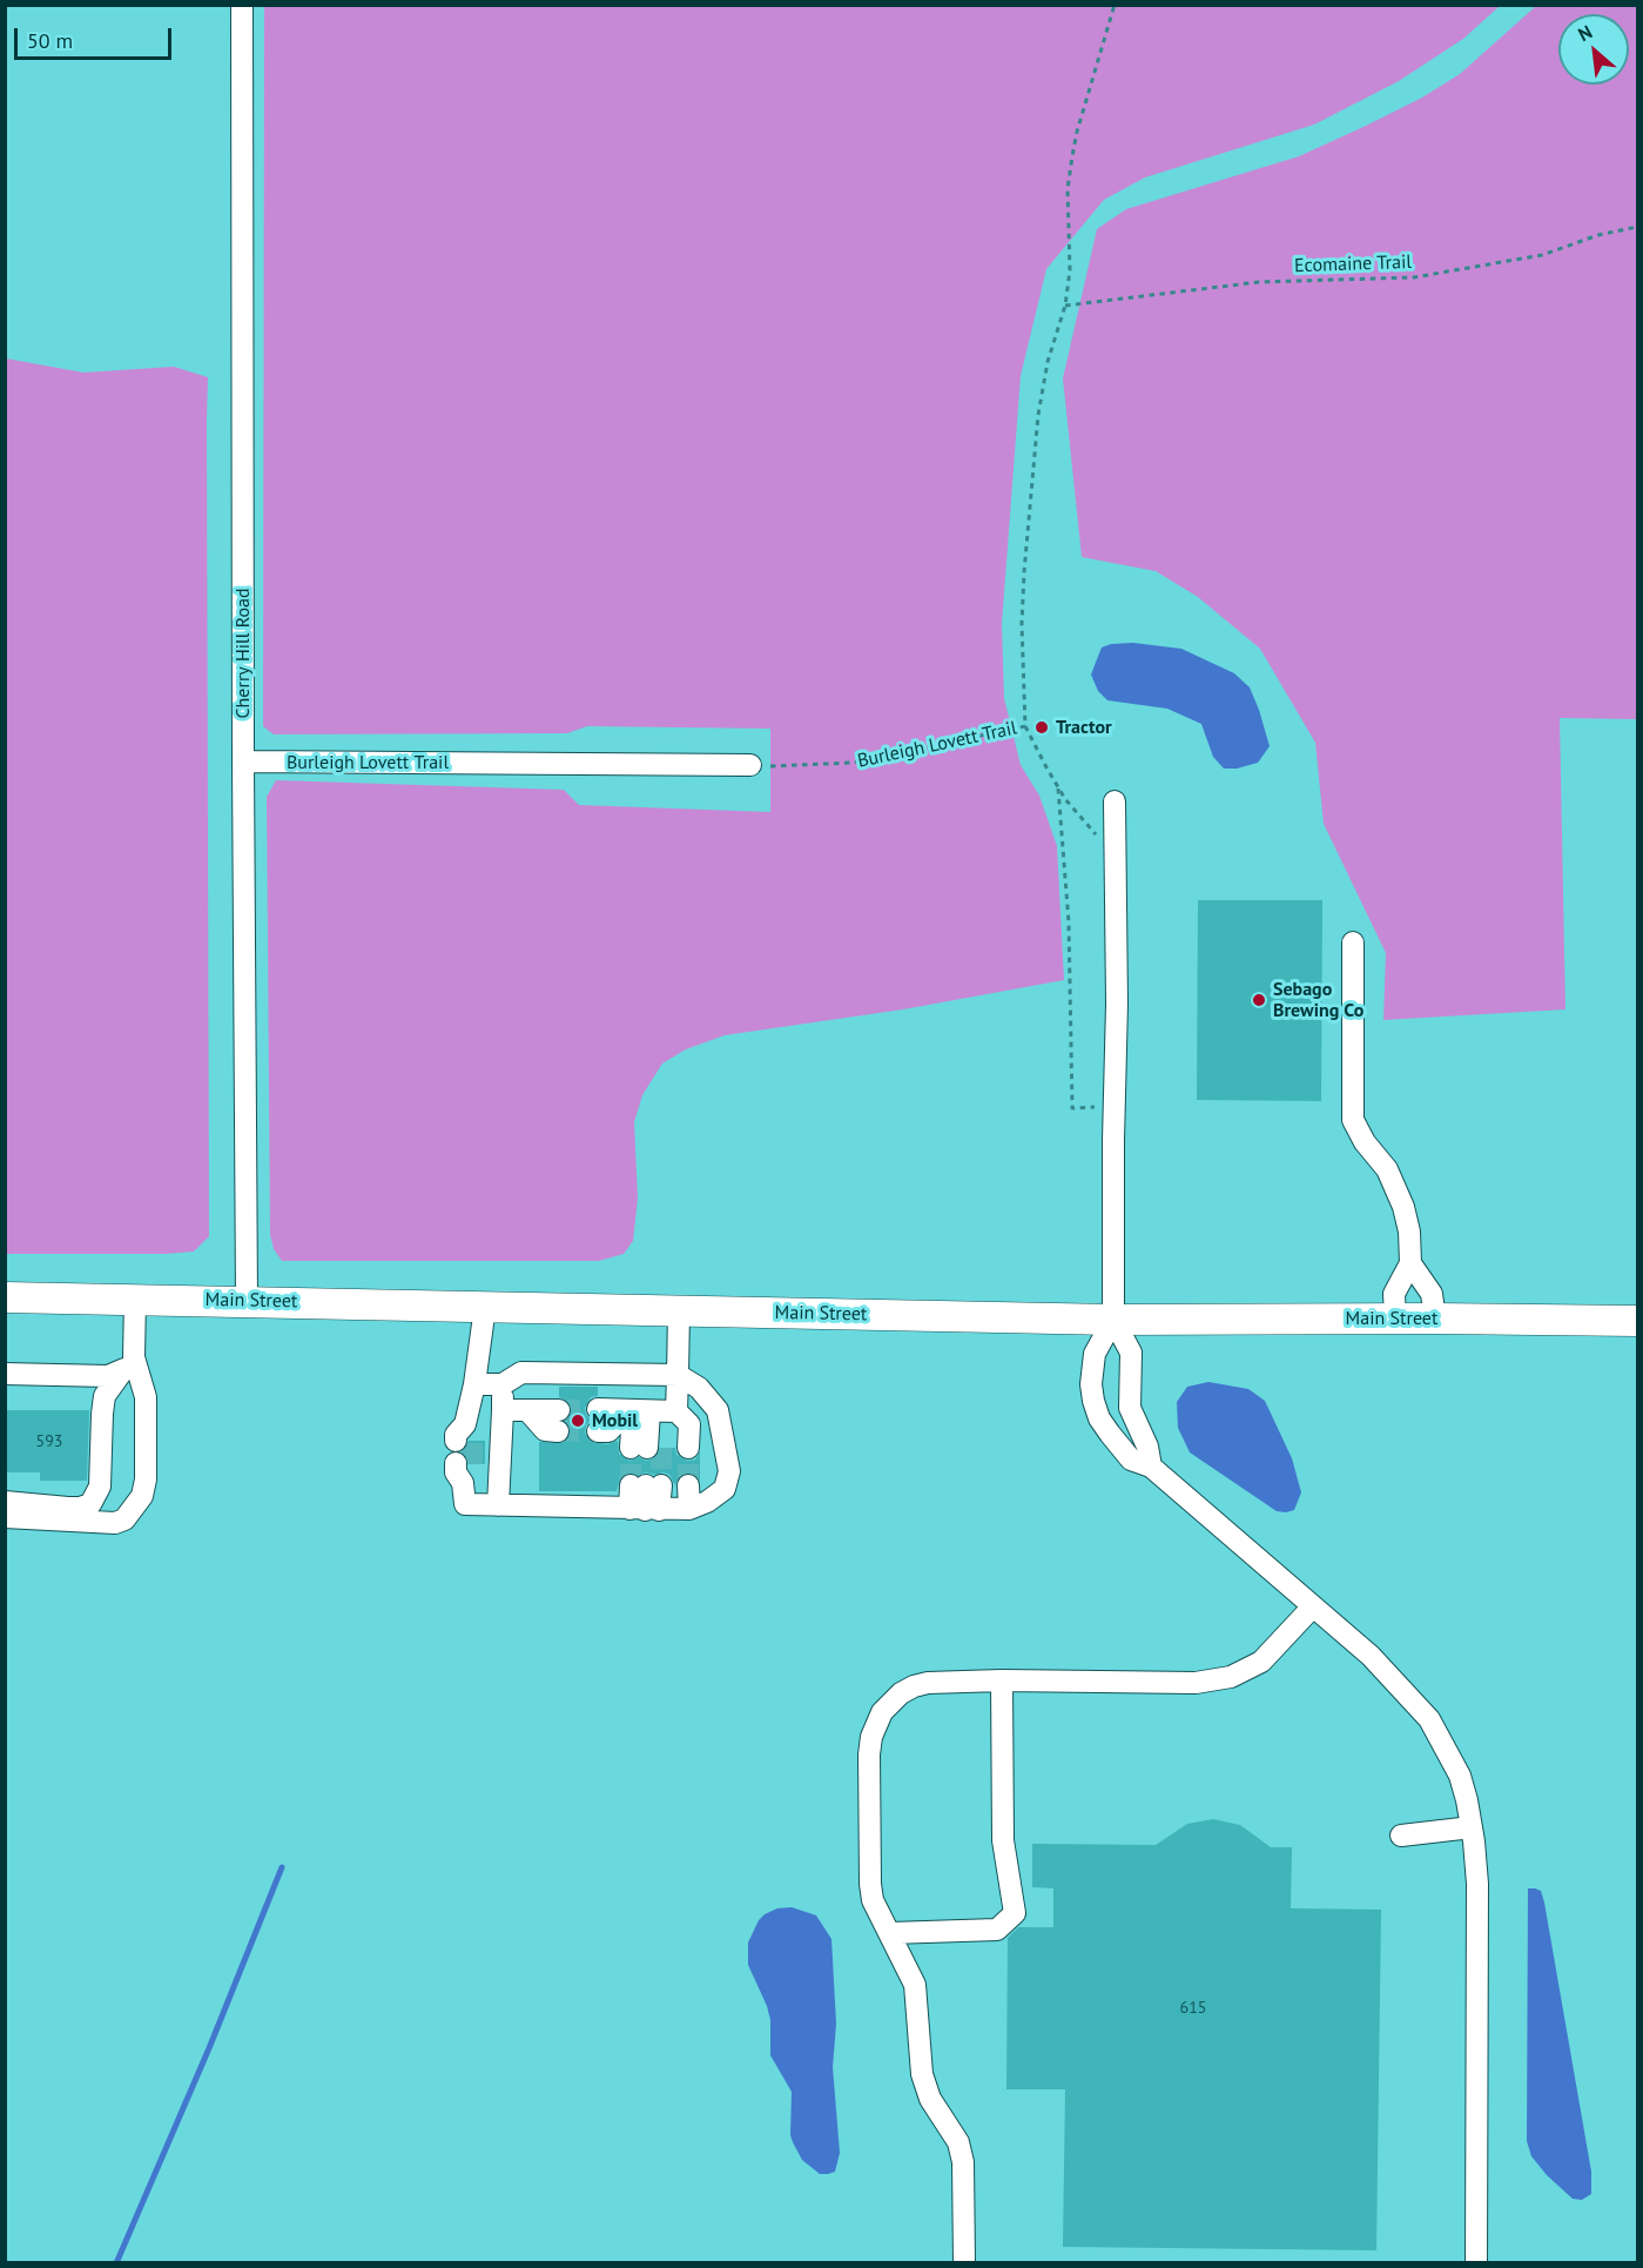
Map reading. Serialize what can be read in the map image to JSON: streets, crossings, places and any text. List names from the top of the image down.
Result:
{
  "streets": {
    "highway": ["Main Street"],
    "street": ["Cherry Hill Road", "Burleigh Lovett Trail"],
    "path": ["Ecomaine Trail"]
  },
  "crossings": [
    ["Ecomaine Trail", "Burleigh Lovett Trail"],
    ["Cherry Hill Road", "Burleigh Lovett Trail"],
    ["Cherry Hill Road", "Main Street"]
  ],
  "places": ["Tractor", "Sebago Brewing Co", "Mobil"],
  "house_numbers": ["593", "615"],
  "scale_bar": "50 m",
  "north": "top left"
}
